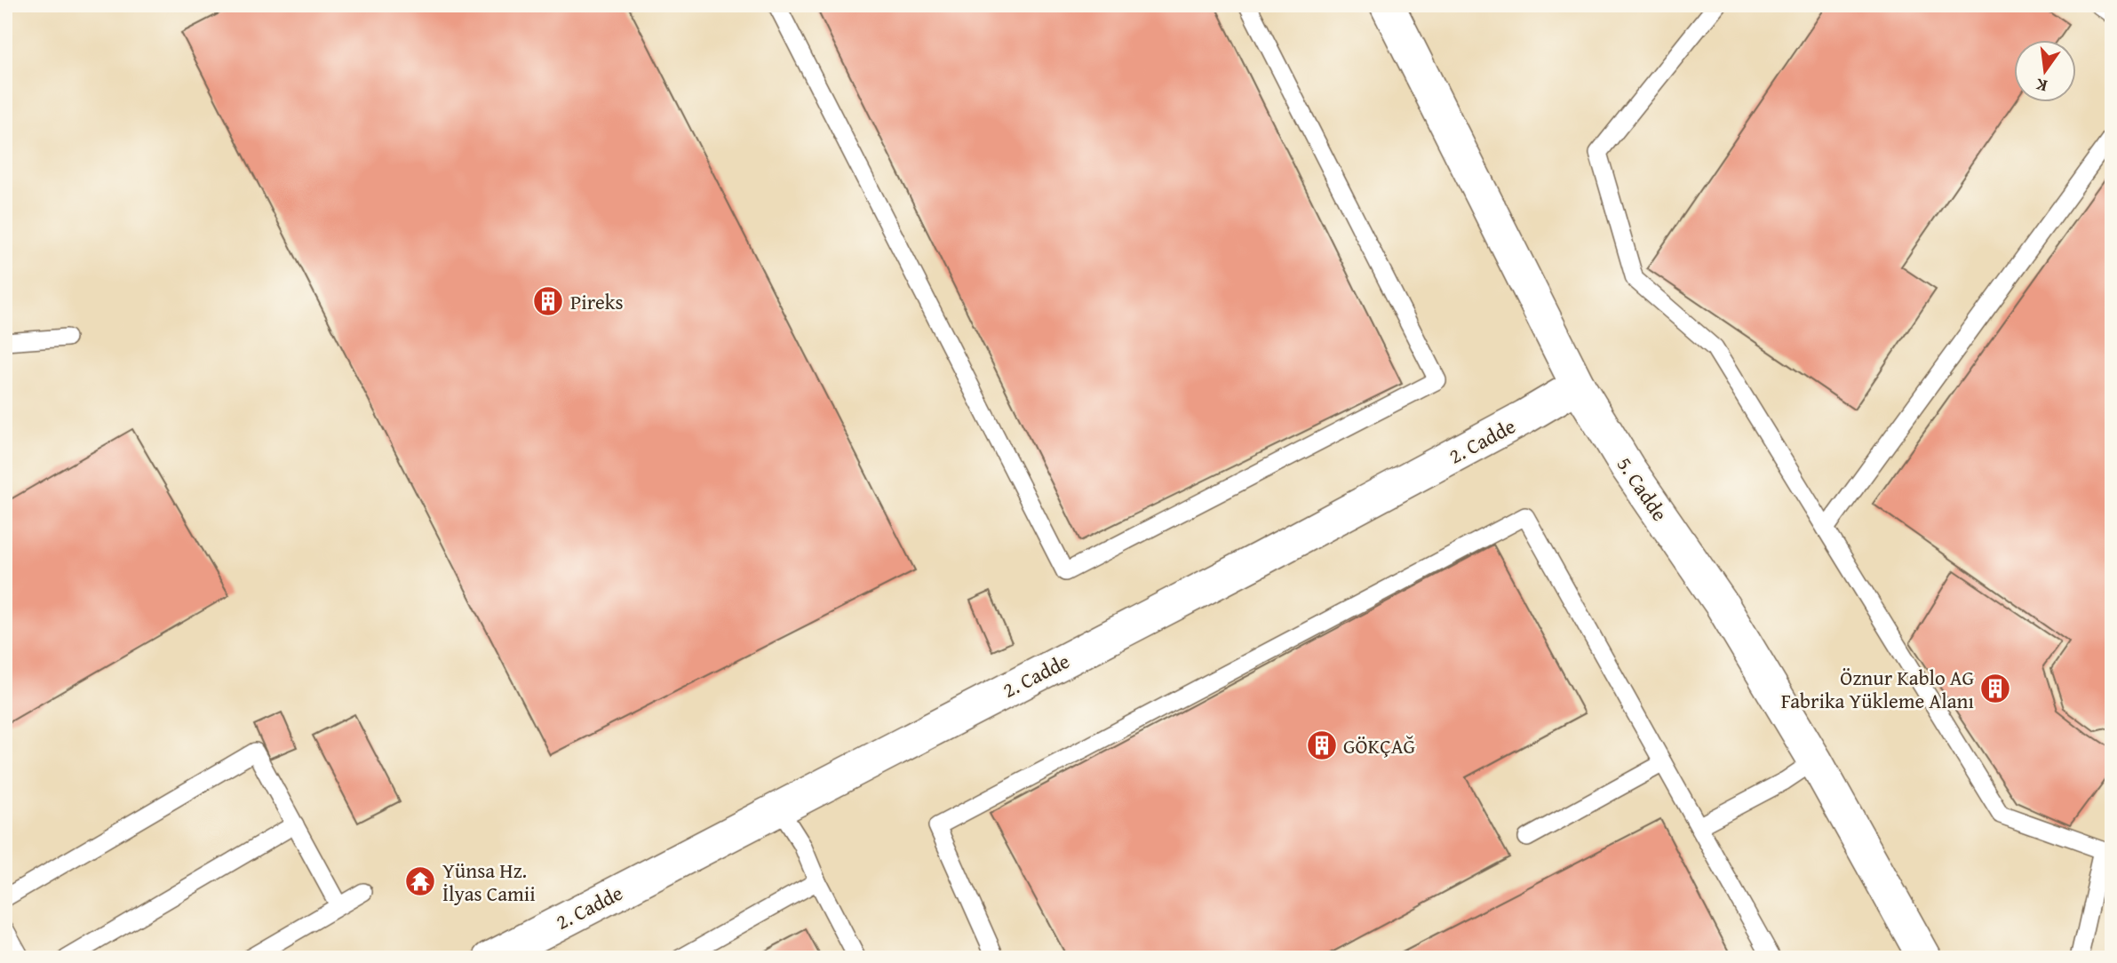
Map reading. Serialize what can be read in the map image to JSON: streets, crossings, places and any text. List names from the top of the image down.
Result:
{
  "streets": {
    "street": ["2. Cadde", "5. Cadde"]
  },
  "crossings": [
    ["2. Cadde", "5. Cadde"]
  ],
  "places": {
    "building": ["Pireks", "Öznur Kablo AG Fabrika Yükleme Alanı", "GÖKÇAĞ"],
    "temple": ["Yünsa Hz. İlyas Camii"]
  },
  "north": "bottom"
}
